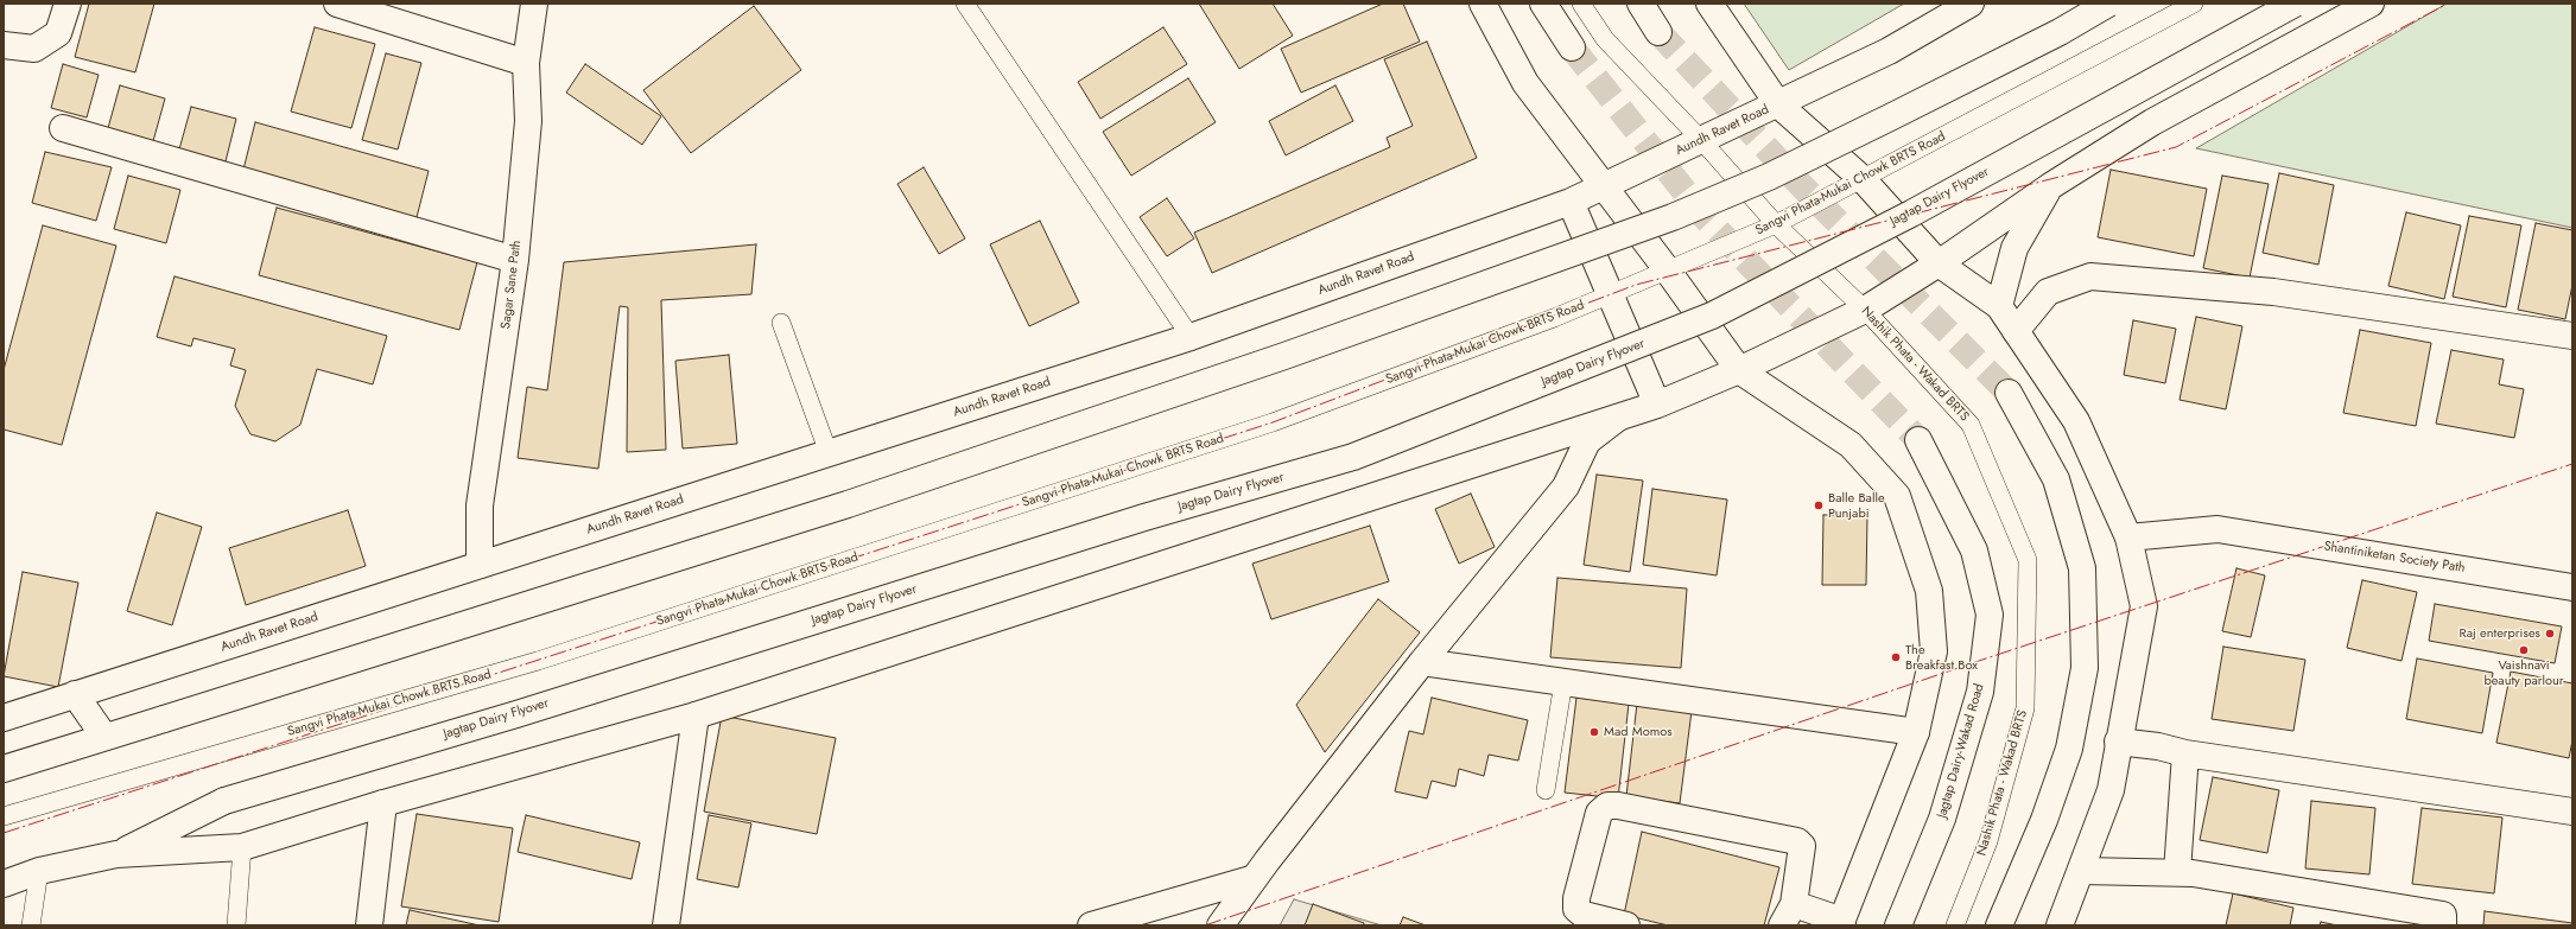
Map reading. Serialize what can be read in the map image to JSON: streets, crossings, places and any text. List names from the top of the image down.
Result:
{
  "streets": {
    "main road": [
      "Aundh Ravet Road",
      "Jagtap Dairy Flyover",
      "Sagar Sane Path",
      "Shantiniketan Society Path",
      "Jagtap Dairy-Wakad Road"
    ],
    "lane": ["Sangvi Phata-Mukai Chowk BRTS Road", "Nashik Phata - Wakad BRTS"]
  },
  "crossings": [
    ["Aundh Ravet Road", "Sagar Sane Path"],
    ["Aundh Ravet Road", "Nashik Phata - Wakad BRTS"],
    ["Sangvi Phata-Mukai Chowk BRTS Road", "Nashik Phata - Wakad BRTS"]
  ],
  "places": [
    "Balle Balle Punjabi",
    "Raj enterprises",
    "Vaishnavi beauty parlour",
    "The Breakfast Box",
    "Mad Momos"
  ]
}
